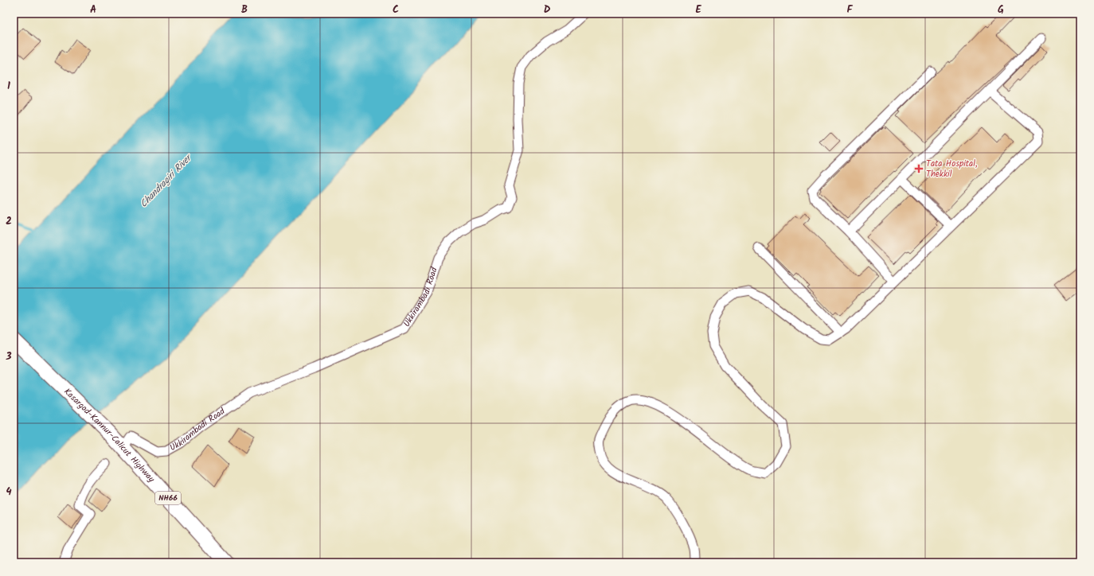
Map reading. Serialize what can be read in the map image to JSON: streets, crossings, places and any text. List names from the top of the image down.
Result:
{
  "streets": {
    "highway": ["Kasargod-Kannur-Calicut Highway", "NH66"],
    "street": ["Ukkirambadi Road"]
  },
  "crossings": [
    ["Ukkirambadi Road", "Kasargod-Kannur-Calicut Highway"]
  ],
  "water": ["Chandragiri River"],
  "places": {
    "health": ["Tata Hospital, Thekkil"]
  },
  "grid": {
    "columns": [
      "A",
      "B",
      "C",
      "D",
      "E",
      "F",
      "G"
    ],
    "rows": [
      "1",
      "2",
      "3",
      "4"
    ]
  }
}
